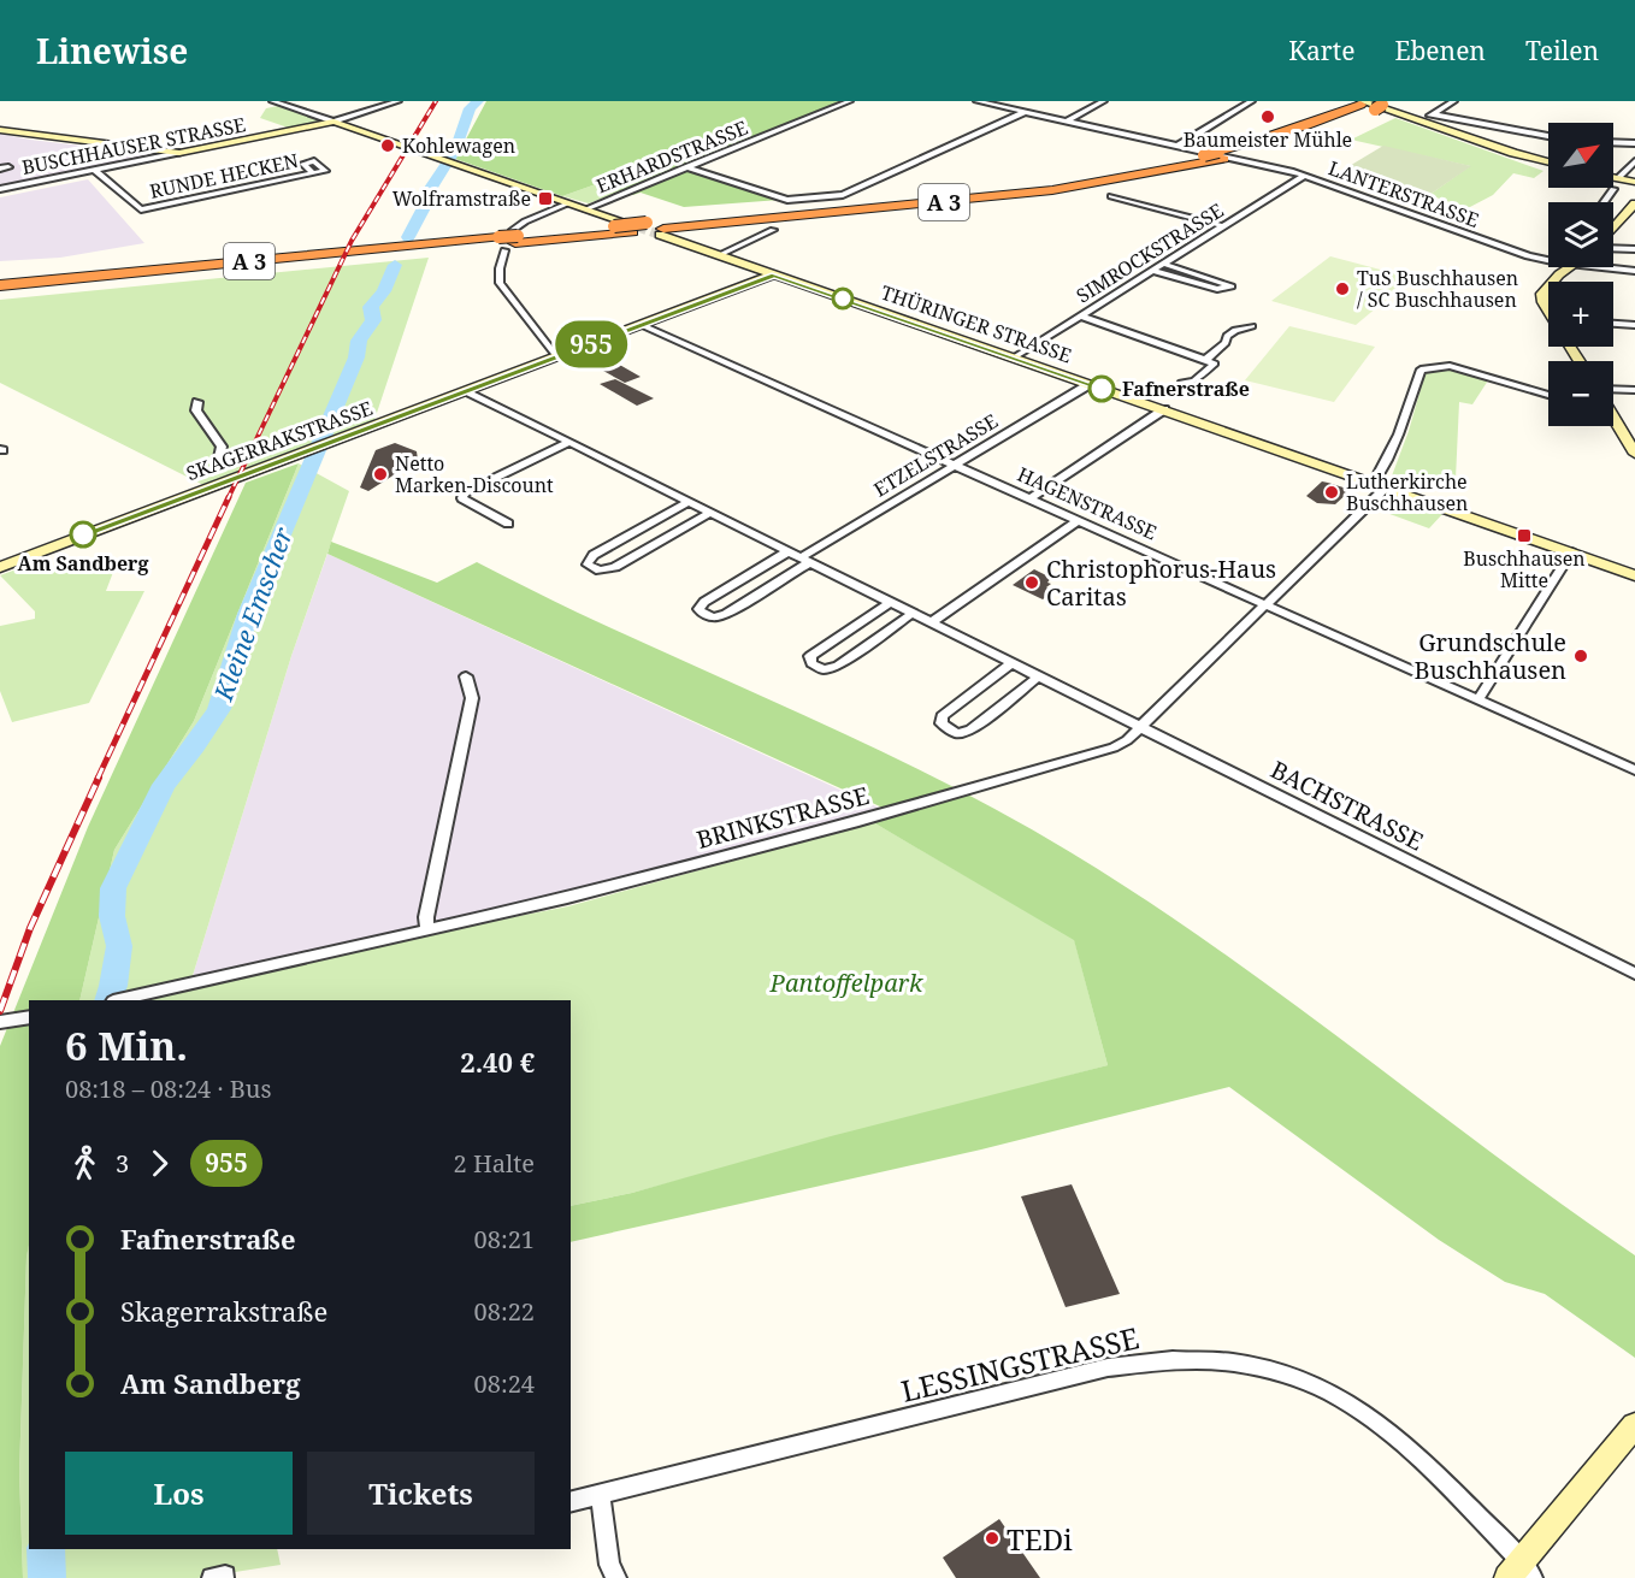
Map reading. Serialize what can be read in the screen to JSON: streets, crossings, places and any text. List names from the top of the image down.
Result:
{
  "streets": {
    "highway": ["A 3"],
    "street": [
      "BUSCHHAUSER STRASSE",
      "ERHARDSTRASSE",
      "RUNDE HECKEN",
      "LANTERSTRASSE",
      "SIMROCKSTRASSE",
      "THÜRINGER STRASSE",
      "SKAGERRAKSTRASSE",
      "ETZELSTRASSE",
      "HAGENSTRASSE",
      "BACHSTRASSE",
      "BRINKSTRASSE",
      "LESSINGSTRASSE"
    ]
  },
  "crossings": [
    ["BUSCHHAUSER STRASSE", "RUNDE HECKEN"],
    ["LANTERSTRASSE", "SIMROCKSTRASSE"],
    ["A 3", "THÜRINGER STRASSE"],
    ["SIMROCKSTRASSE", "THÜRINGER STRASSE"],
    ["THÜRINGER STRASSE", "SKAGERRAKSTRASSE"],
    ["THÜRINGER STRASSE", "ETZELSTRASSE"],
    ["THÜRINGER STRASSE", "BRINKSTRASSE"],
    ["SKAGERRAKSTRASSE", "HAGENSTRASSE"],
    ["SKAGERRAKSTRASSE", "BACHSTRASSE"],
    ["ETZELSTRASSE", "HAGENSTRASSE"],
    ["ETZELSTRASSE", "BACHSTRASSE"],
    ["HAGENSTRASSE", "BRINKSTRASSE"],
    ["BACHSTRASSE", "BRINKSTRASSE"]
  ],
  "water": ["Kleine Emscher"],
  "parks": ["Pantoffelpark"],
  "places": {
    "other": [
      "Baumeister Mühle",
      "Kohlewagen",
      "TuS Buschhausen / SC Buschhausen",
      "Fafnerstraße",
      "Netto Marken-Discount",
      "Lutherkirche Buschhausen",
      "Am Sandberg",
      "Christophorus-Haus Caritas",
      "Grundschule Buschhausen",
      "TEDi"
    ],
    "transit": ["Wolframstraße", "Buschhausen Mitte"]
  },
  "lines": ["bus line 955"],
  "north": "top right",
  "page": {
    "header": "Linewise",
    "nav": ["Karte", "Ebenen", "Teilen"],
    "on_map": "955",
    "map_buttons": ["+", "−"],
    "heading": ["6 Min.", "08:18 – 08:24 · Bus", "2.40 €"],
    "legs": ["3", "955", "2 Halte"],
    "list": [
      {
        "name": "Fafnerstraße",
        "value": "08:21"
      },
      {
        "name": "Skagerrakstraße",
        "value": "08:22"
      },
      {
        "name": "Am Sandberg",
        "value": "08:24"
      }
    ],
    "buttons": ["Los", "Tickets"]
  }
}
